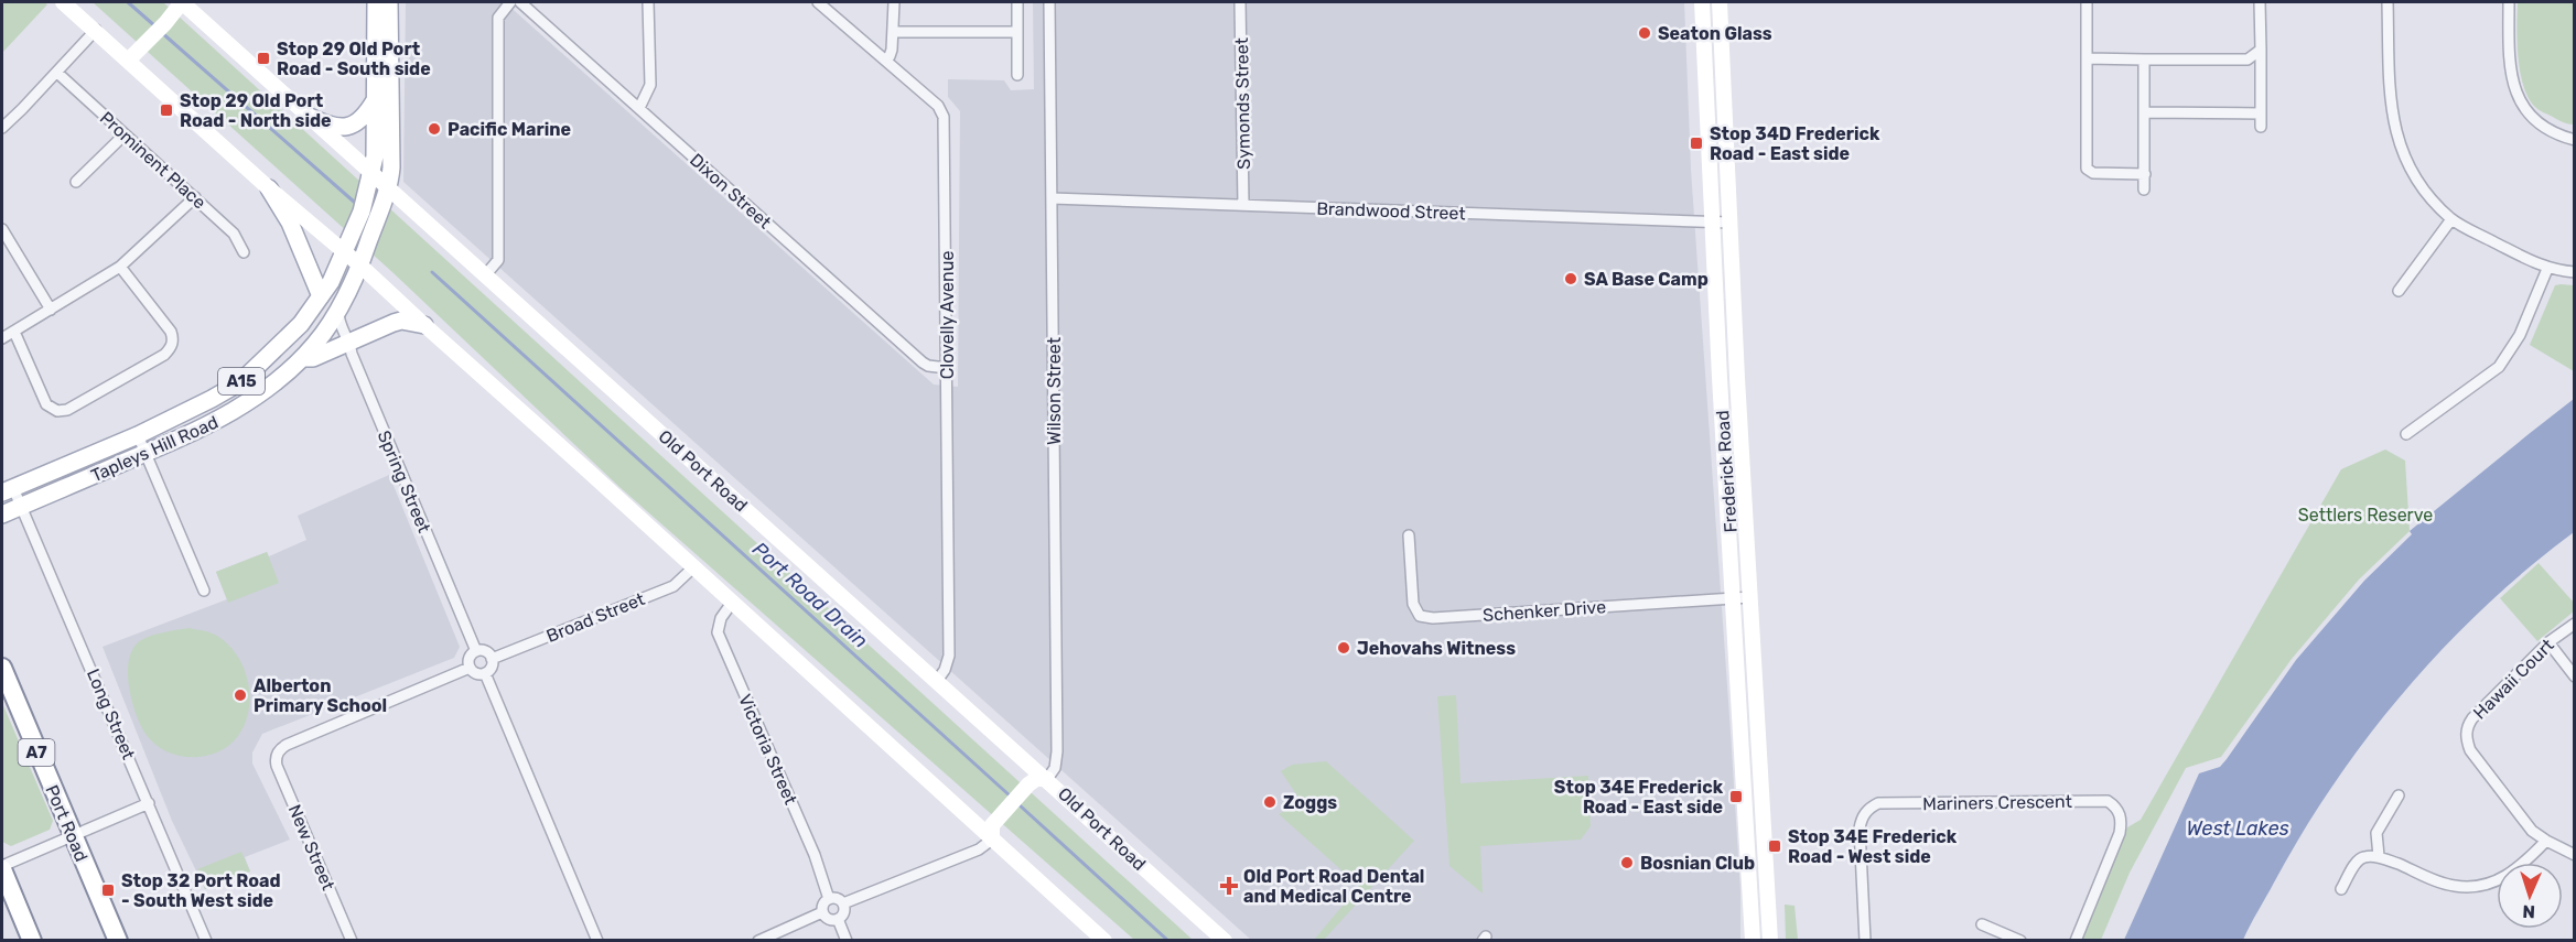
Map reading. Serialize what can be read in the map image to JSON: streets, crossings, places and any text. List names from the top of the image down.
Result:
{
  "streets": {
    "highway": ["A7", "Port Road"],
    "main road": [
      "A15",
      "Tapleys Hill Road",
      "Old Port Road",
      "Frederick Road"
    ],
    "street": [
      "Symonds Street",
      "Prominent Place",
      "Dixon Street",
      "Brandwood Street",
      "Clovelly Avenue",
      "Wilson Street",
      "Spring Street",
      "Schenker Drive",
      "Broad Street",
      "Hawaii Court",
      "Long Street",
      "Victoria Street",
      "Mariners Crescent",
      "New Street"
    ]
  },
  "crossings": [
    ["Symonds Street", "Brandwood Street"],
    ["Dixon Street", "Clovelly Avenue"],
    ["Brandwood Street", "Wilson Street"],
    ["Brandwood Street", "Frederick Road"],
    ["Clovelly Avenue", "Old Port Road"],
    ["A15", "Tapleys Hill Road"],
    ["A15", "Old Port Road"],
    ["Wilson Street", "Old Port Road"],
    ["Tapleys Hill Road", "Spring Street"],
    ["Tapleys Hill Road", "Long Street"],
    ["Frederick Road", "Schenker Drive"],
    ["Spring Street", "Broad Street"],
    ["Spring Street", "New Street"],
    ["Broad Street", "New Street"]
  ],
  "water": ["Port Road Drain", "West Lakes"],
  "parks": ["Settlers Reserve"],
  "places": {
    "other": [
      "Seaton Glass",
      "Pacific Marine",
      "SA Base Camp",
      "Jehovahs Witness",
      "Alberton Primary School",
      "Zoggs",
      "Bosnian Club"
    ],
    "transit": [
      "Stop 29 Old Port Road - South side",
      "Stop 29 Old Port Road - North side",
      "Stop 34D Frederick Road - East side",
      "Stop 34E Frederick Road - East side",
      "Stop 34E Frederick Road - West side",
      "Stop 32 Port Road - South West side"
    ],
    "health": ["Old Port Road Dental and Medical Centre"]
  },
  "north": "bottom"
}
